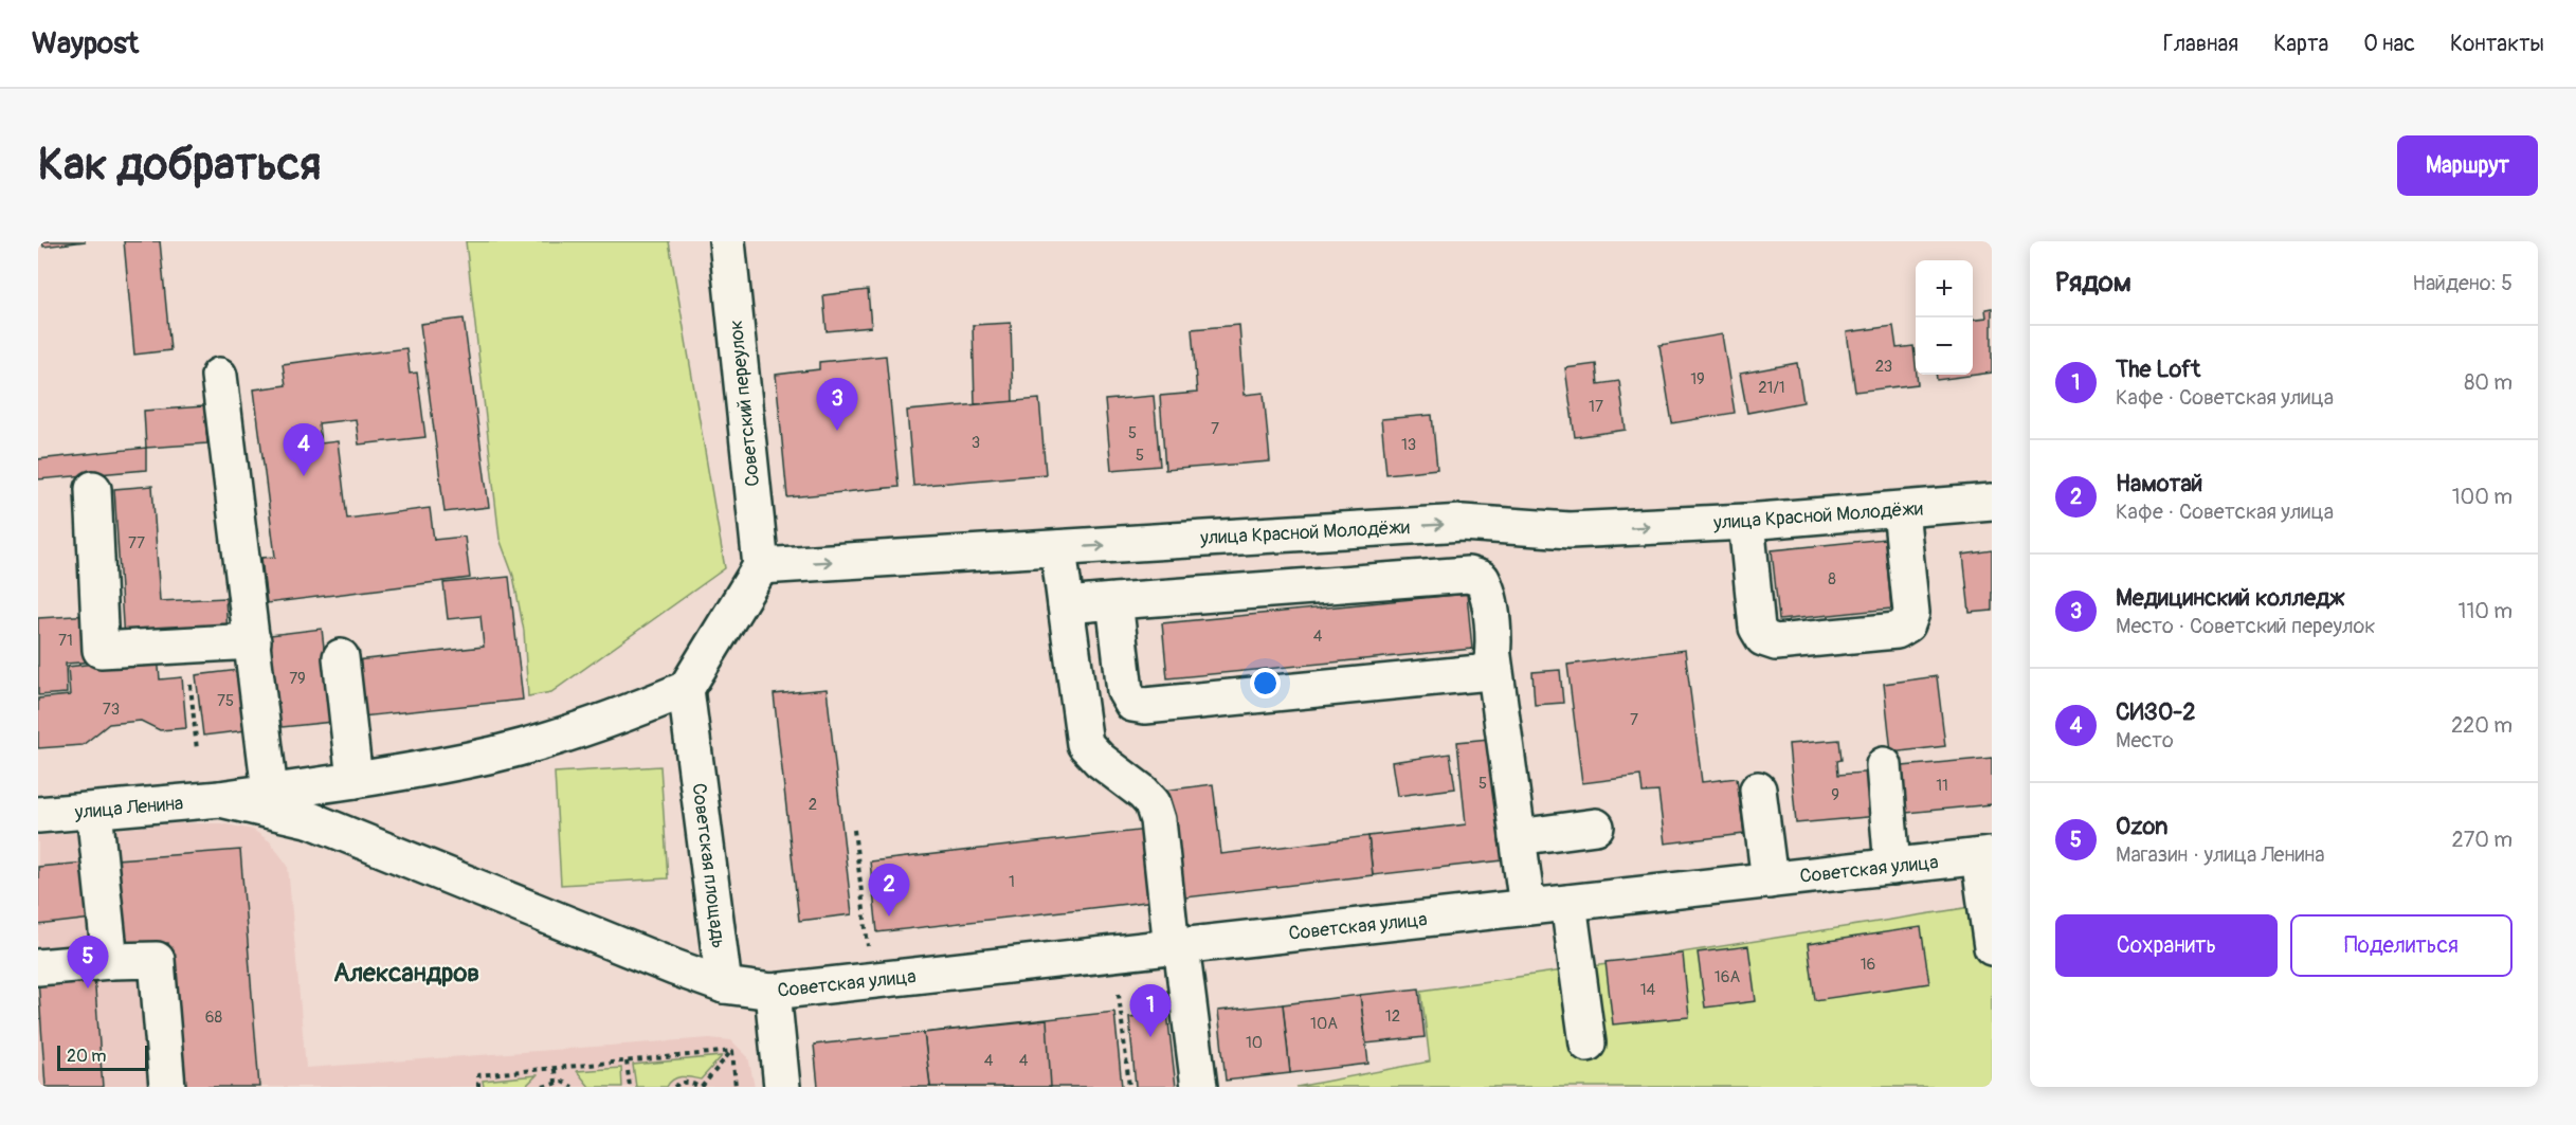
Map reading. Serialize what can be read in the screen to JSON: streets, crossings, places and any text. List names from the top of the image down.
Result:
{
  "streets": {
    "street": [
      "Советский переулок",
      "улица Красной Молодёжи",
      "улица Ленина",
      "Советская площадь",
      "Советская улица"
    ]
  },
  "crossings": [
    ["Советский переулок", "улица Красной Молодёжи"],
    ["улица Ленина", "Советская площадь"],
    ["Советская площадь", "Советская улица"]
  ],
  "one_way": ["улица Красной Молодёжи"],
  "districts": ["Александров"],
  "house_numbers": [
    "23",
    "19",
    "21/1",
    "17",
    "7",
    "5",
    "3",
    "13",
    "5",
    "77",
    "8",
    "4",
    "71",
    "79",
    "75",
    "73",
    "7",
    "5",
    "11",
    "9",
    "2",
    "1",
    "16",
    "16А",
    "14",
    "12",
    "68",
    "10А",
    "10",
    "4",
    "4"
  ],
  "scale_bar": "20 m",
  "page": {
    "header": "Waypost",
    "nav": [
      "Главная",
      "Карта",
      "О нас",
      "Контакты"
    ],
    "buttons": [
      "Маршрут",
      ["Сохранить", "Поделиться"]
    ],
    "title": "Как добраться",
    "heading": ["Рядом", "Найдено: 5"],
    "map_buttons": ["+", "−"],
    "list": [
      {
        "mark": "1",
        "name": "The Loft",
        "note": "Кафе · Советская улица",
        "value": "80 m"
      },
      {
        "mark": "2",
        "name": "Намотай",
        "note": "Кафе · Советская улица",
        "value": "100 m"
      },
      {
        "mark": "3",
        "name": "Медицинский колледж",
        "note": "Место · Советский переулок",
        "value": "110 m"
      },
      {
        "mark": "4",
        "name": "СИЗО-2",
        "note": "Место",
        "value": "220 m"
      },
      {
        "mark": "5",
        "name": "Ozon",
        "note": "Магазин · улица Ленина",
        "value": "270 m"
      }
    ],
    "pins": [
      "3",
      "4",
      "2",
      "5",
      "1"
    ],
    "scale": "20 m"
  }
}
